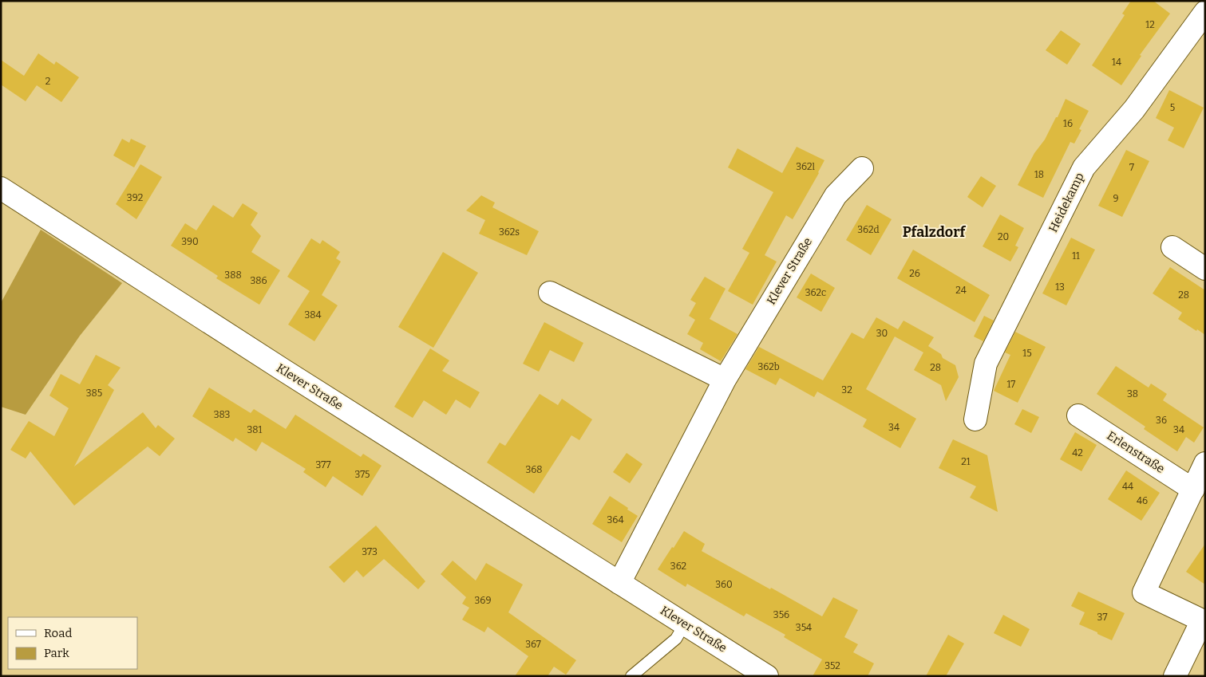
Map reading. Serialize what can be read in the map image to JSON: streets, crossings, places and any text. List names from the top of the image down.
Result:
{
  "streets": {
    "street": ["Heidekamp", "Klever Straße", "Erlenstraße"]
  },
  "districts": ["Pfalzdorf"],
  "house_numbers": [
    "12",
    "14",
    "2",
    "5",
    "16",
    "362l",
    "7",
    "18",
    "392",
    "9",
    "362d",
    "362s",
    "20",
    "390",
    "11",
    "26",
    "388",
    "386",
    "13",
    "24",
    "362c",
    "28",
    "384",
    "30",
    "15",
    "362b",
    "28",
    "17",
    "32",
    "385",
    "38",
    "383",
    "36",
    "34",
    "381",
    "34",
    "42",
    "21",
    "377",
    "368",
    "375",
    "44",
    "46",
    "364",
    "373",
    "362",
    "360",
    "369",
    "356",
    "37",
    "354",
    "367",
    "352"
  ],
  "legend": ["Road", "Park"]
}
